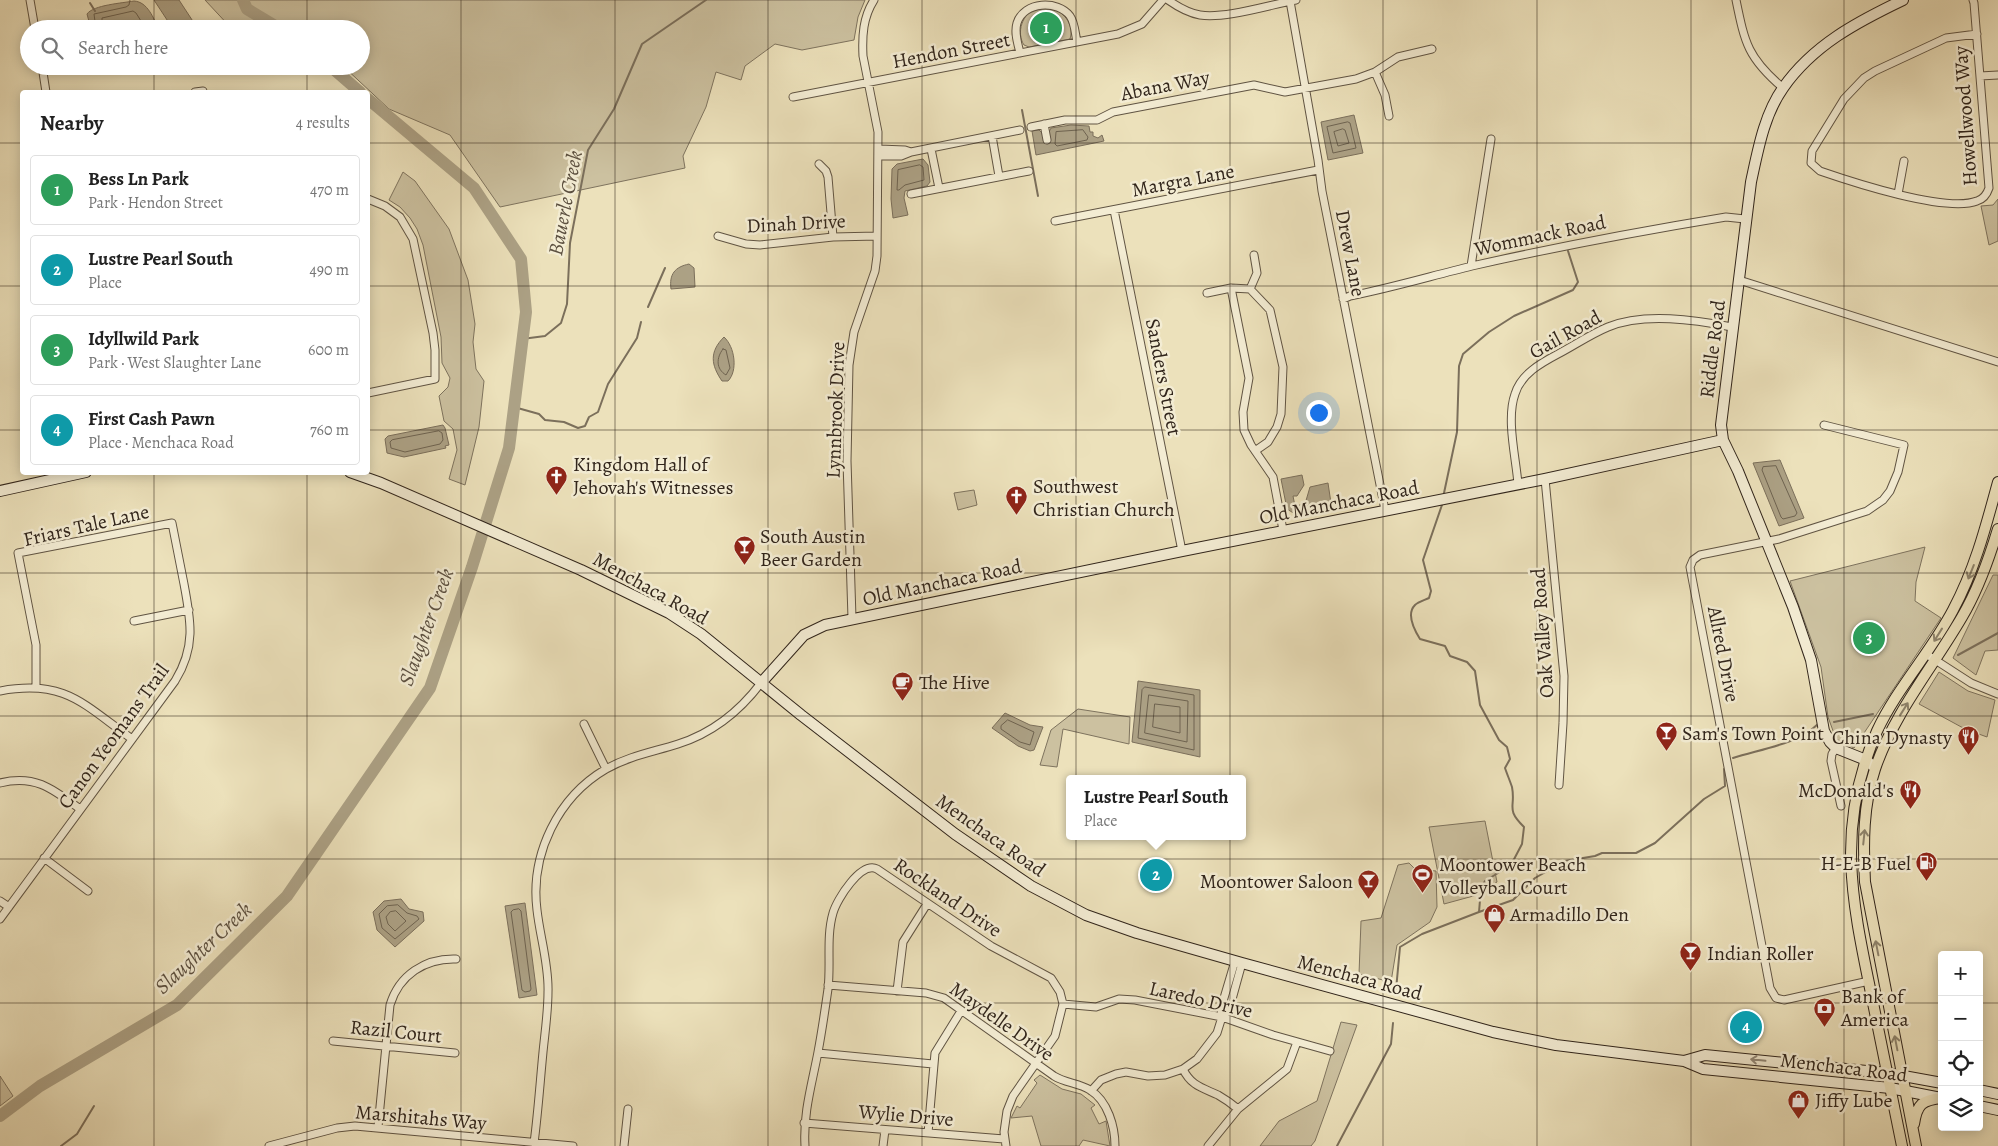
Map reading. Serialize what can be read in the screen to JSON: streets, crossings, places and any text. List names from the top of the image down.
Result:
{
  "streets": {
    "main road": ["Riddle Road", "Old Manchaca Road", "Menchaca Road"],
    "street": [
      "Hendon Street",
      "Abana Way",
      "Howellwood Way",
      "Margra Lane",
      "Dinah Drive",
      "Wommack Road",
      "Drew Lane",
      "Gail Road",
      "Sanders Street",
      "Lynnbrook Drive",
      "Friars Tale Lane",
      "Oak Valley Road",
      "Allred Drive",
      "Canon Yeomans Trail",
      "Rockland Drive",
      "Laredo Drive",
      "Maydelle Drive",
      "Razil Court",
      "Wylie Drive",
      "Marshitahs Way"
    ]
  },
  "crossings": [
    ["Hendon Street", "Lynnbrook Drive"],
    ["Abana Way", "Drew Lane"],
    ["Margra Lane", "Drew Lane"],
    ["Margra Lane", "Sanders Street"],
    ["Dinah Drive", "Lynnbrook Drive"],
    ["Wommack Road", "Drew Lane"],
    ["Wommack Road", "Riddle Road"],
    ["Drew Lane", "Old Manchaca Road"],
    ["Gail Road", "Riddle Road"],
    ["Gail Road", "Old Manchaca Road"],
    ["Riddle Road", "Old Manchaca Road"],
    ["Riddle Road", "Allred Drive"],
    ["Sanders Street", "Old Manchaca Road"],
    ["Lynnbrook Drive", "Old Manchaca Road"],
    ["Old Manchaca Road", "Menchaca Road"],
    ["Old Manchaca Road", "Oak Valley Road"],
    ["Old Manchaca Road", "Marshitahs Way"],
    ["Friars Tale Lane", "Canon Yeomans Trail"],
    ["Rockland Drive", "Laredo Drive"],
    ["Rockland Drive", "Maydelle Drive"],
    ["Rockland Drive", "Wylie Drive"]
  ],
  "water": ["Bauerle Creek", "Slaughter Creek"],
  "places": {
    "church": ["Kingdom Hall of Jehovah's Witnesses", "Southwest Christian Church"],
    "bar": [
      "South Austin Beer Garden",
      "Sam's Town Point",
      "Moontower Saloon",
      "Indian Roller"
    ],
    "cafe": ["The Hive"],
    "restaurant": ["China Dynasty", "McDonald's"],
    "fuel station": ["H-E-B Fuel"],
    "sports": ["Moontower Beach Volleyball Court"],
    "shop": ["Armadillo Den", "Jiffy Lube"],
    "bank": ["Bank of America"]
  },
  "page": {
    "pins": [
      "1",
      "3",
      "2",
      "4"
    ],
    "search": "Search here",
    "heading": ["Nearby", "4 results"],
    "list": [
      {
        "mark": "1",
        "name": "Bess Ln Park",
        "note": "Park · Hendon Street",
        "value": "470 m"
      },
      {
        "mark": "2",
        "name": "Lustre Pearl South",
        "note": "Place",
        "value": "490 m"
      },
      {
        "mark": "3",
        "name": "Idyllwild Park",
        "note": "Park · West Slaughter Lane",
        "value": "600 m"
      },
      {
        "mark": "4",
        "name": "First Cash Pawn",
        "note": "Place · Menchaca Road",
        "value": "760 m"
      }
    ],
    "popup": ["Lustre Pearl South", "Place"],
    "map_buttons": ["+", "−"]
  }
}
